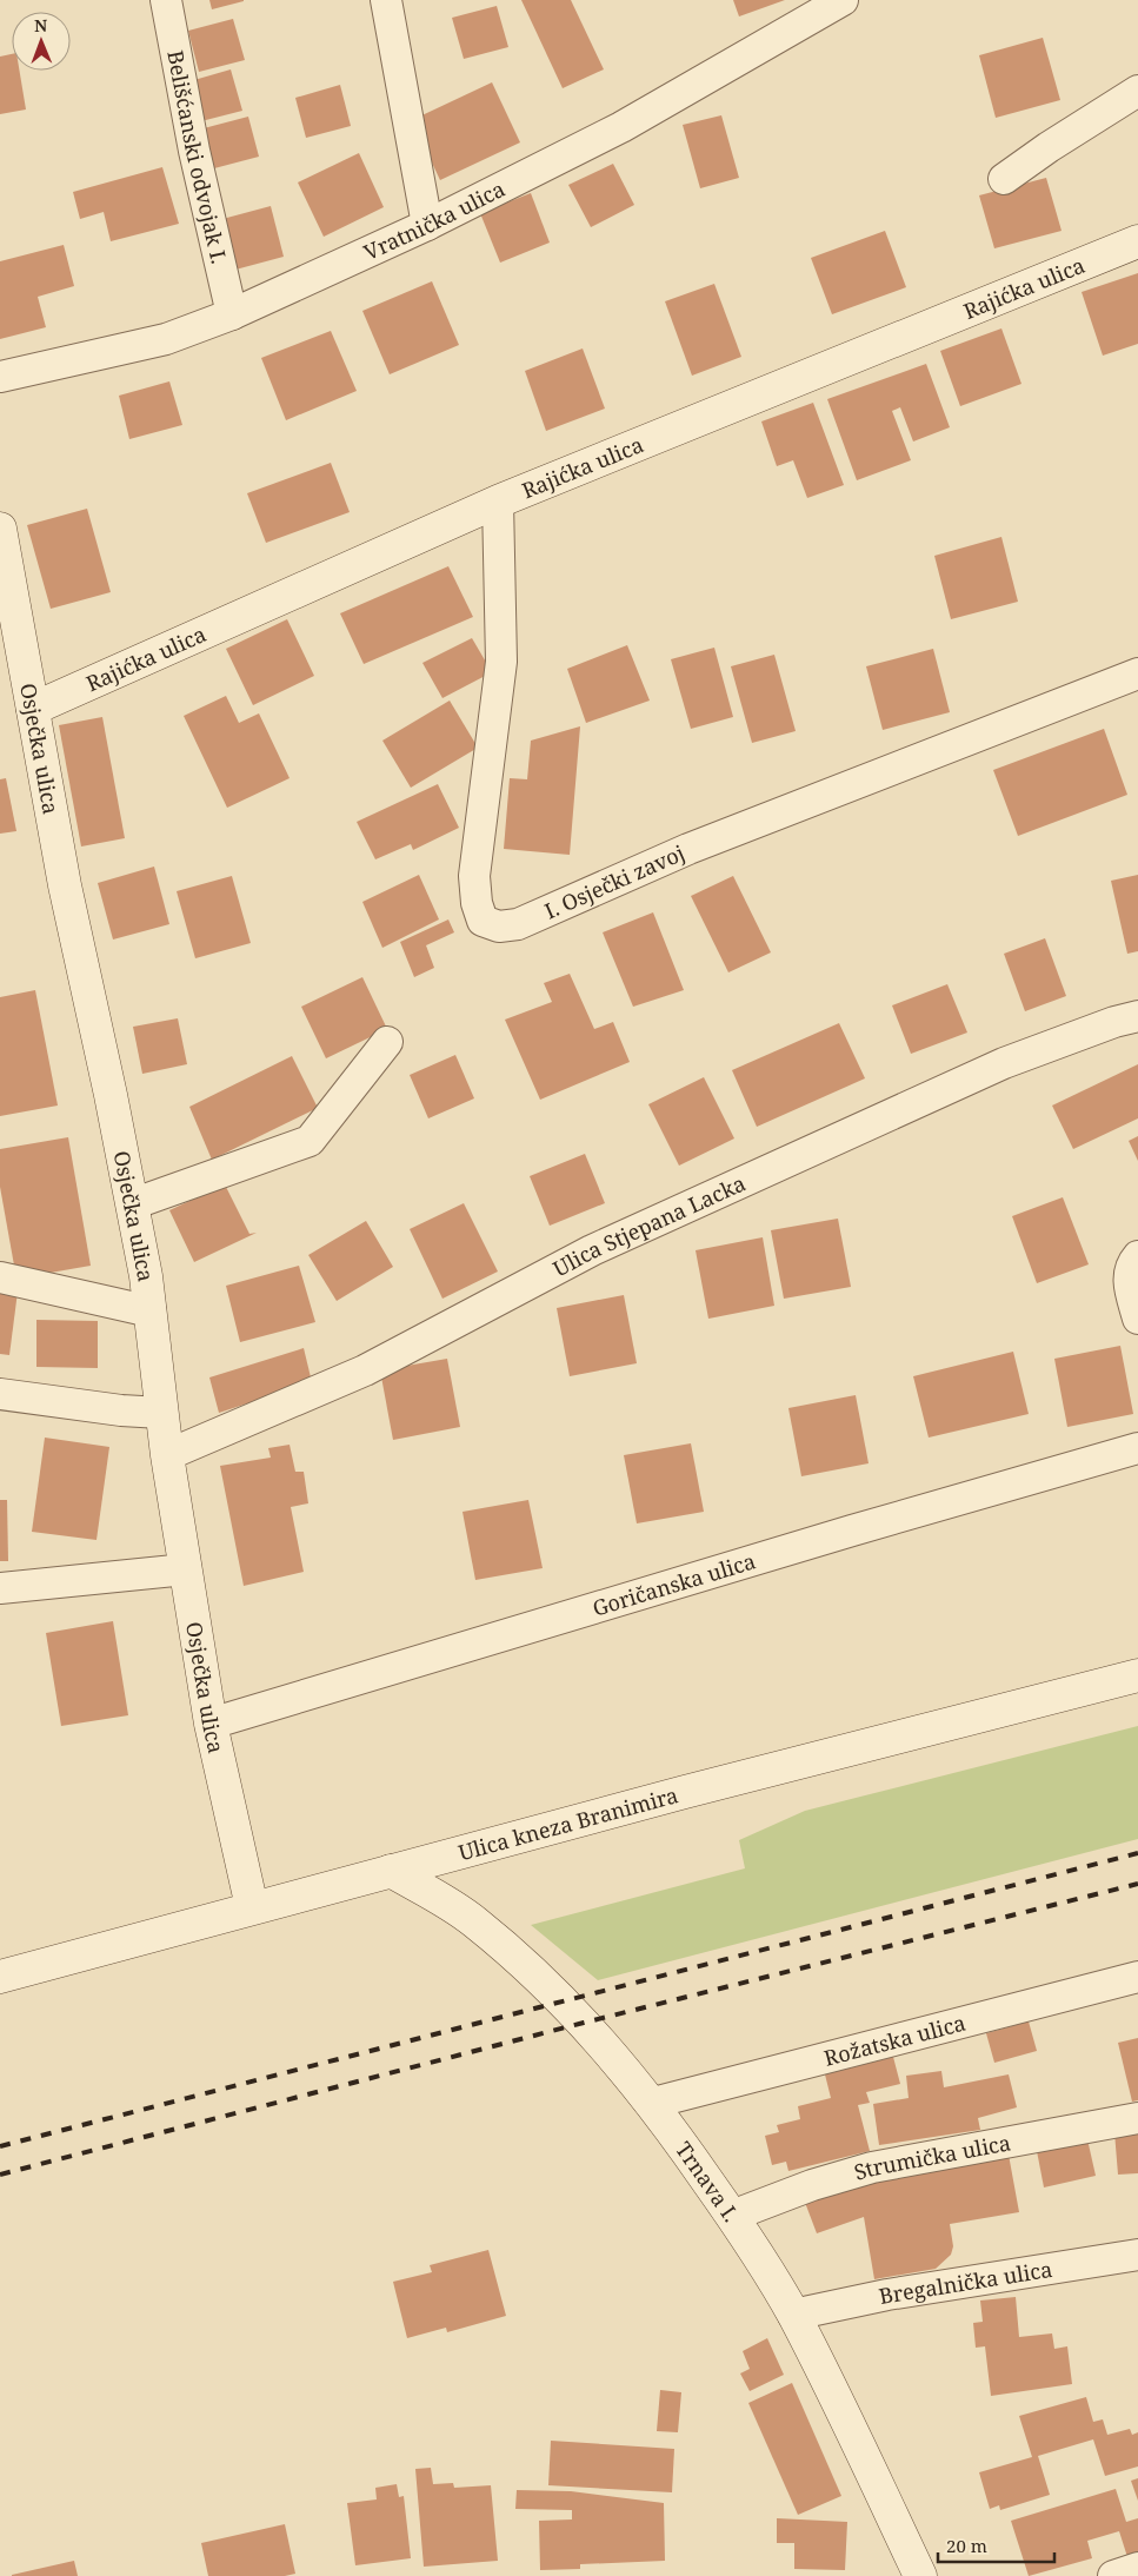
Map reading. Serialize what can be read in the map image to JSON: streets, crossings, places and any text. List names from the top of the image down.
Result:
{
  "streets": {
    "street": [
      "Belišćanski odvojak I.",
      "Vratnička ulica",
      "Rajićka ulica",
      "Osječka ulica",
      "I. Osječki zavoj",
      "Ulica Stjepana Lacka",
      "Goričanska ulica",
      "Ulica kneza Branimira",
      "Rožatska ulica",
      "Strumička ulica",
      "Trnava I.",
      "Bregalnička ulica"
    ]
  },
  "crossings": [
    ["Belišćanski odvojak I.", "Vratnička ulica"],
    ["Rajićka ulica", "Osječka ulica"],
    ["Rajićka ulica", "I. Osječki zavoj"],
    ["Osječka ulica", "Ulica Stjepana Lacka"],
    ["Osječka ulica", "Goričanska ulica"],
    ["Osječka ulica", "Ulica kneza Branimira"],
    ["Ulica kneza Branimira", "Trnava I."],
    ["Rožatska ulica", "Trnava I."],
    ["Strumička ulica", "Trnava I."],
    ["Trnava I.", "Bregalnička ulica"]
  ],
  "scale_bar": "20 m",
  "north": "top"
}
